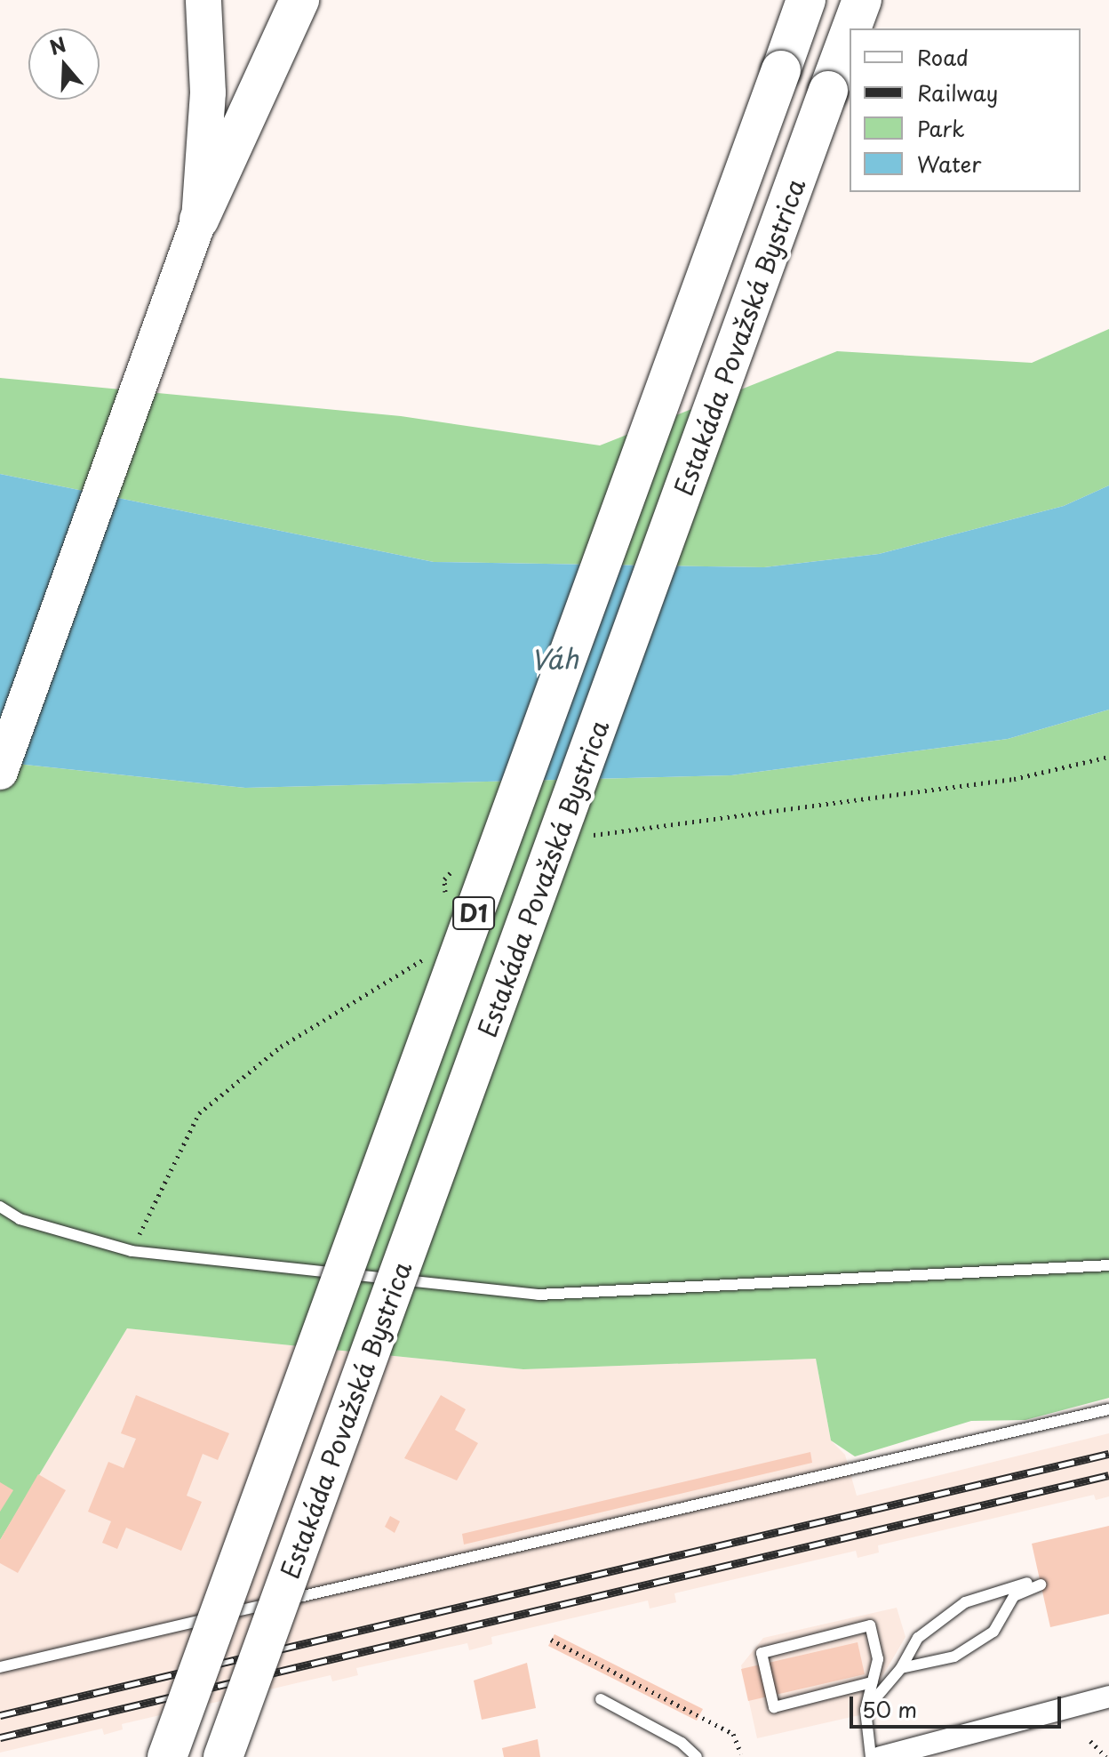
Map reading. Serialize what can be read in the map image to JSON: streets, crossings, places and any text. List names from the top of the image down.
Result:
{
  "streets": {
    "highway": ["Estakáda Považská Bystrica", "D1"]
  },
  "water": ["Váh"],
  "legend": [
    "Road",
    "Railway",
    "Park",
    "Water"
  ],
  "scale_bar": "50 m",
  "north": "top"
}
